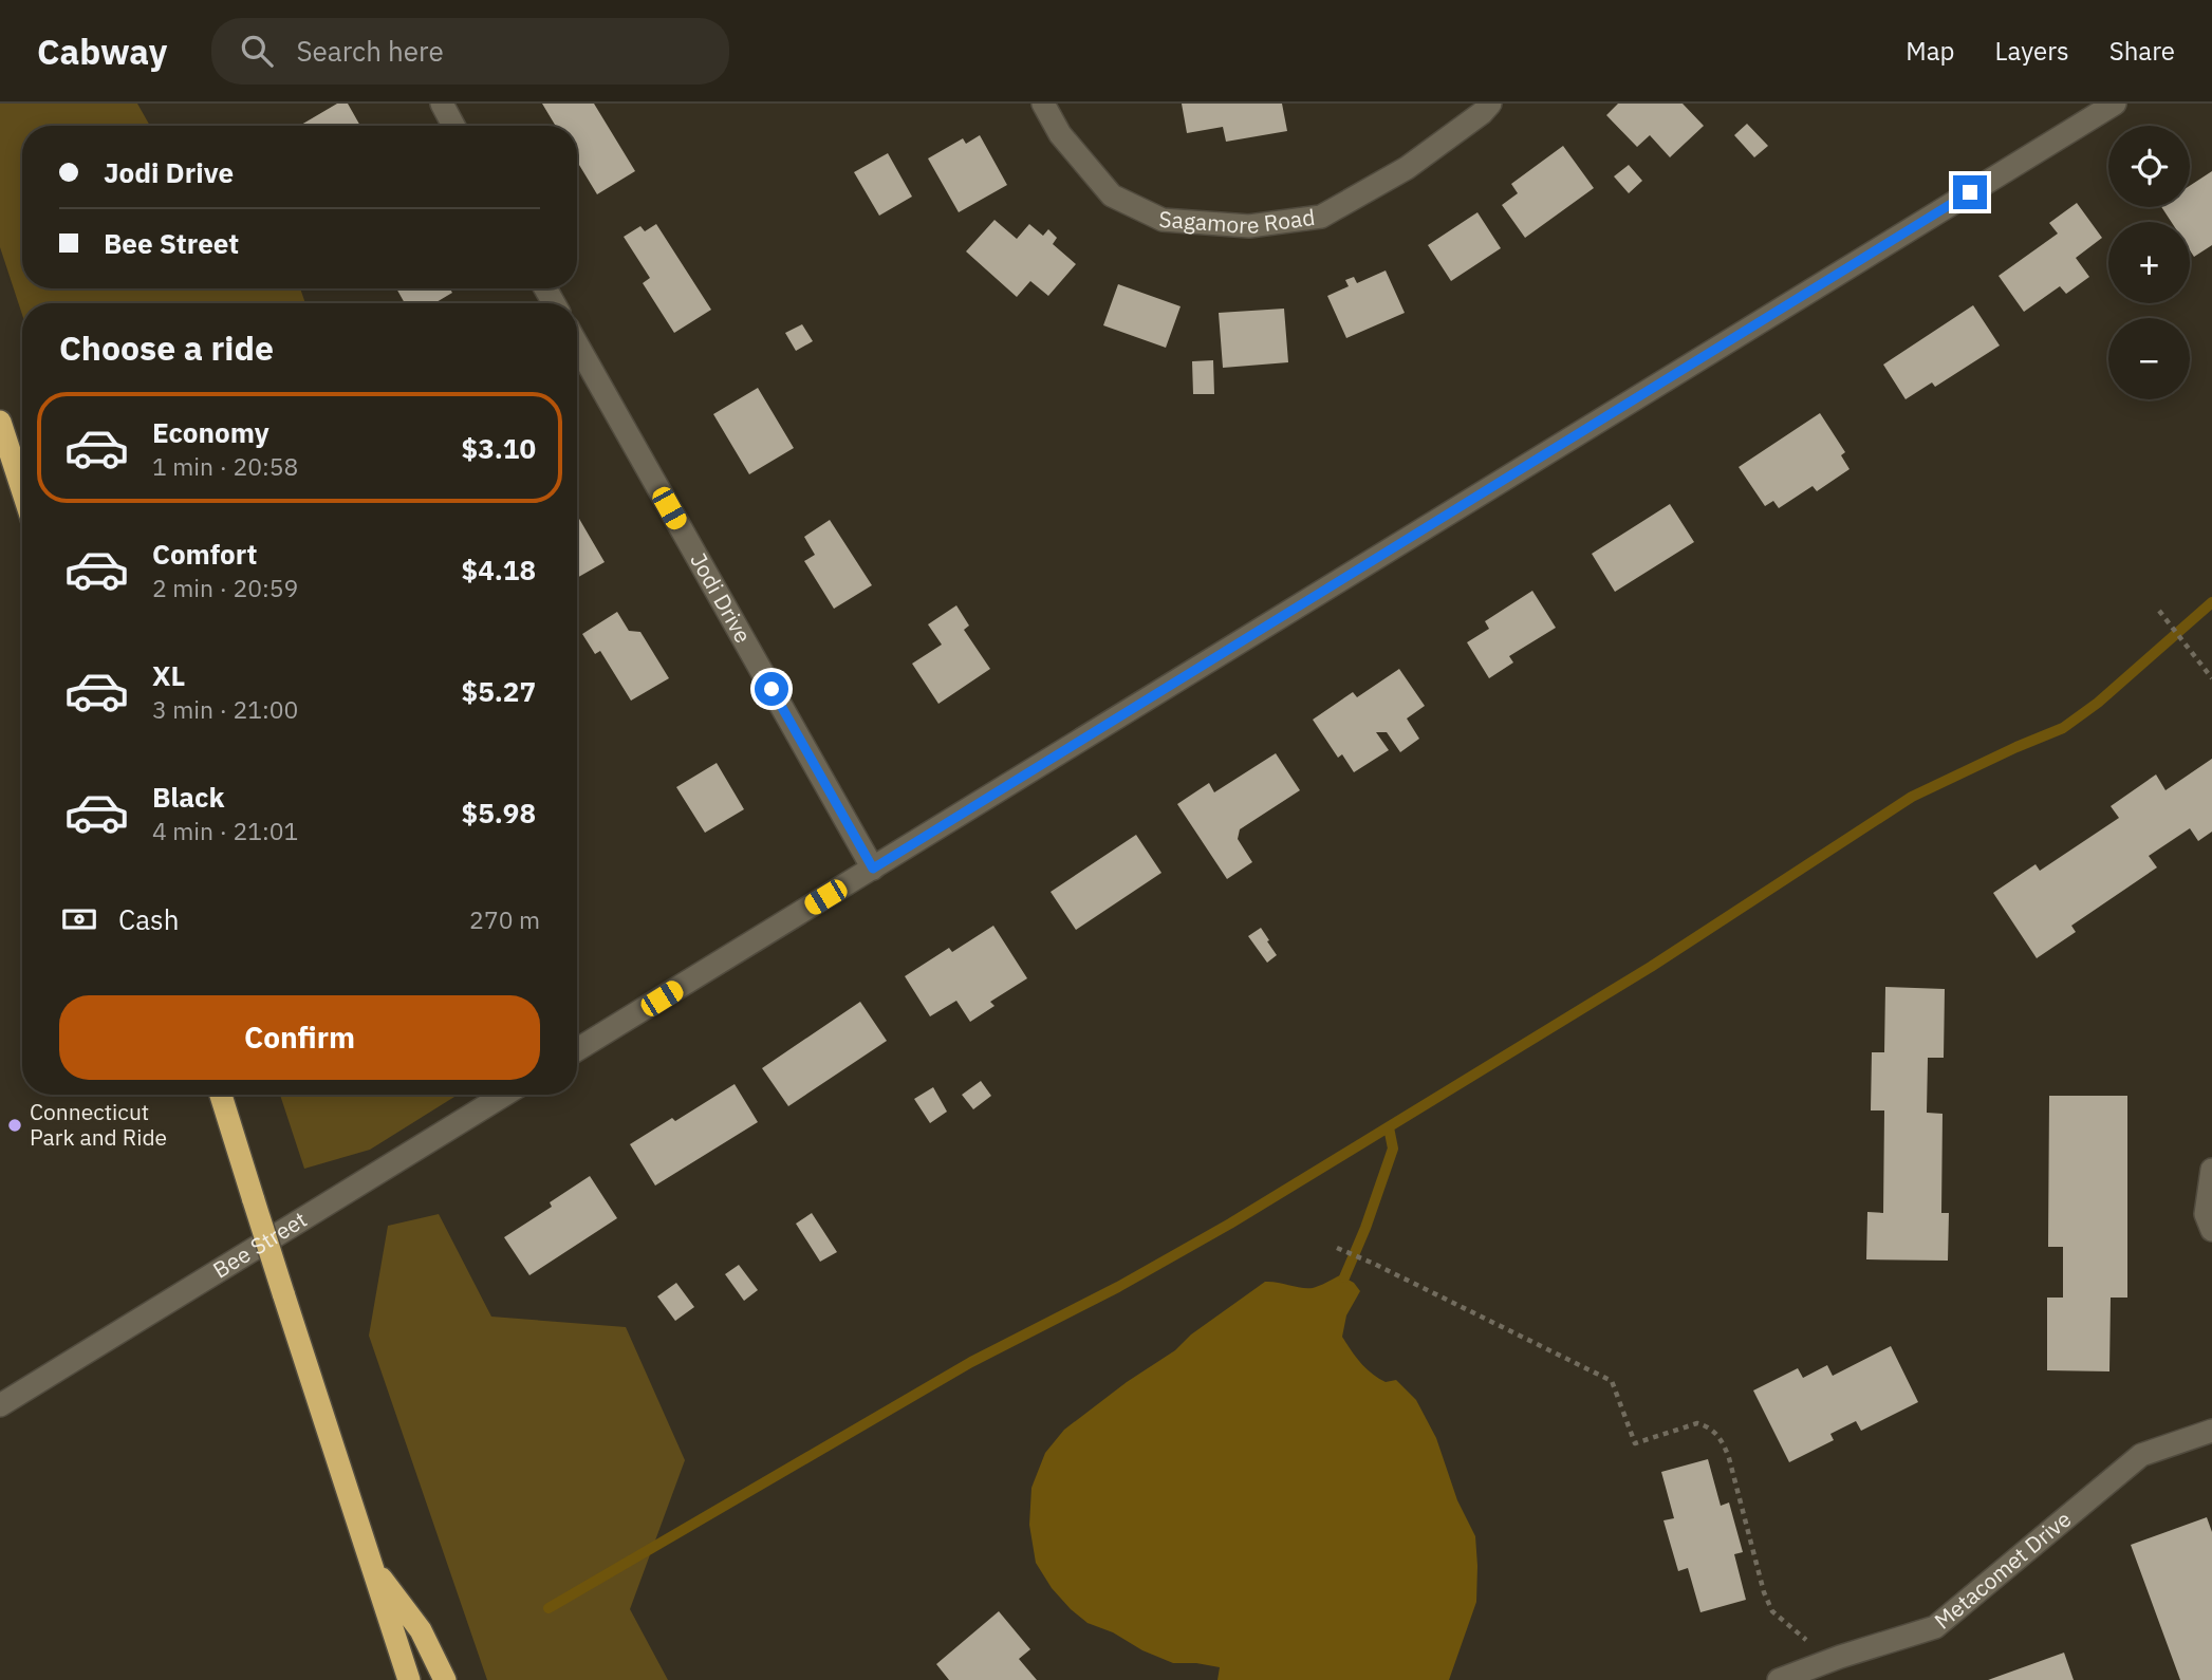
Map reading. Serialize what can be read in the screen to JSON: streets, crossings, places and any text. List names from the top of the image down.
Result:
{
  "streets": {
    "street": [
      "Sagamore Road",
      "Jodi Drive",
      "Bee Street",
      "Metacomet Drive"
    ]
  },
  "places": ["Connecticut Park and Ride"],
  "page": {
    "header": "Cabway",
    "search": "Search here",
    "nav": ["Map", "Layers", "Share"],
    "map_buttons": ["+", "−"],
    "banner": ["Jodi Drive", "Bee Street"],
    "heading": "Choose a ride",
    "list": [
      {
        "name": "Economy",
        "note": "1 min · 20:58",
        "value": "$3.10"
      },
      {
        "name": "Comfort",
        "note": "2 min · 20:59",
        "value": "$4.18"
      },
      {
        "name": "XL",
        "note": "3 min · 21:00",
        "value": "$5.27"
      },
      {
        "name": "Black",
        "note": "4 min · 21:01",
        "value": "$5.98"
      }
    ],
    "pay": ["Cash", "270 m"],
    "buttons": "Confirm"
  }
}
